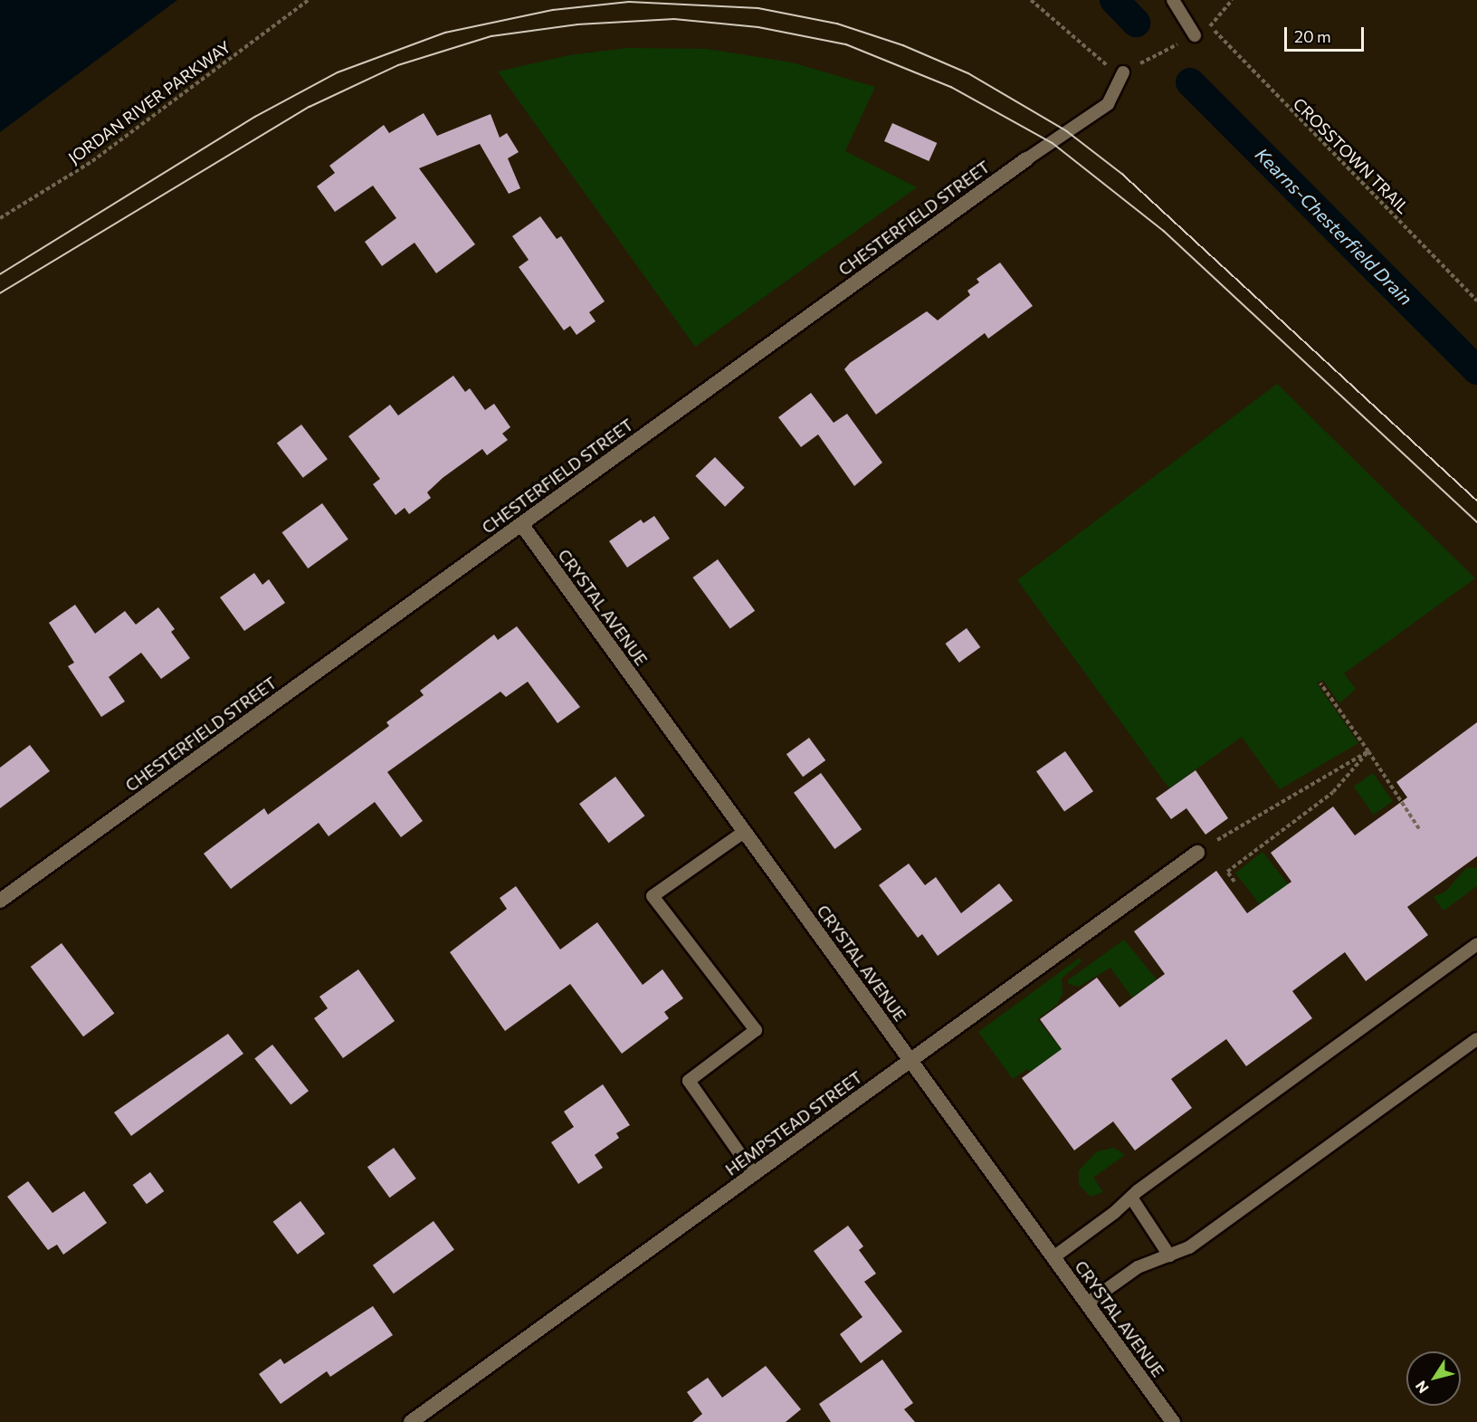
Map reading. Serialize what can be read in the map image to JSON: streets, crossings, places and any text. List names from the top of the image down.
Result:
{
  "streets": {
    "street": ["CHESTERFIELD STREET", "CRYSTAL AVENUE", "HEMPSTEAD STREET"],
    "path": ["JORDAN RIVER PARKWAY", "CROSSTOWN TRAIL"]
  },
  "crossings": [
    ["CHESTERFIELD STREET", "CRYSTAL AVENUE"],
    ["CRYSTAL AVENUE", "HEMPSTEAD STREET"]
  ],
  "water": ["Kearns-Chesterfield Drain"],
  "scale_bar": "20 m",
  "north": "bottom left"
}
